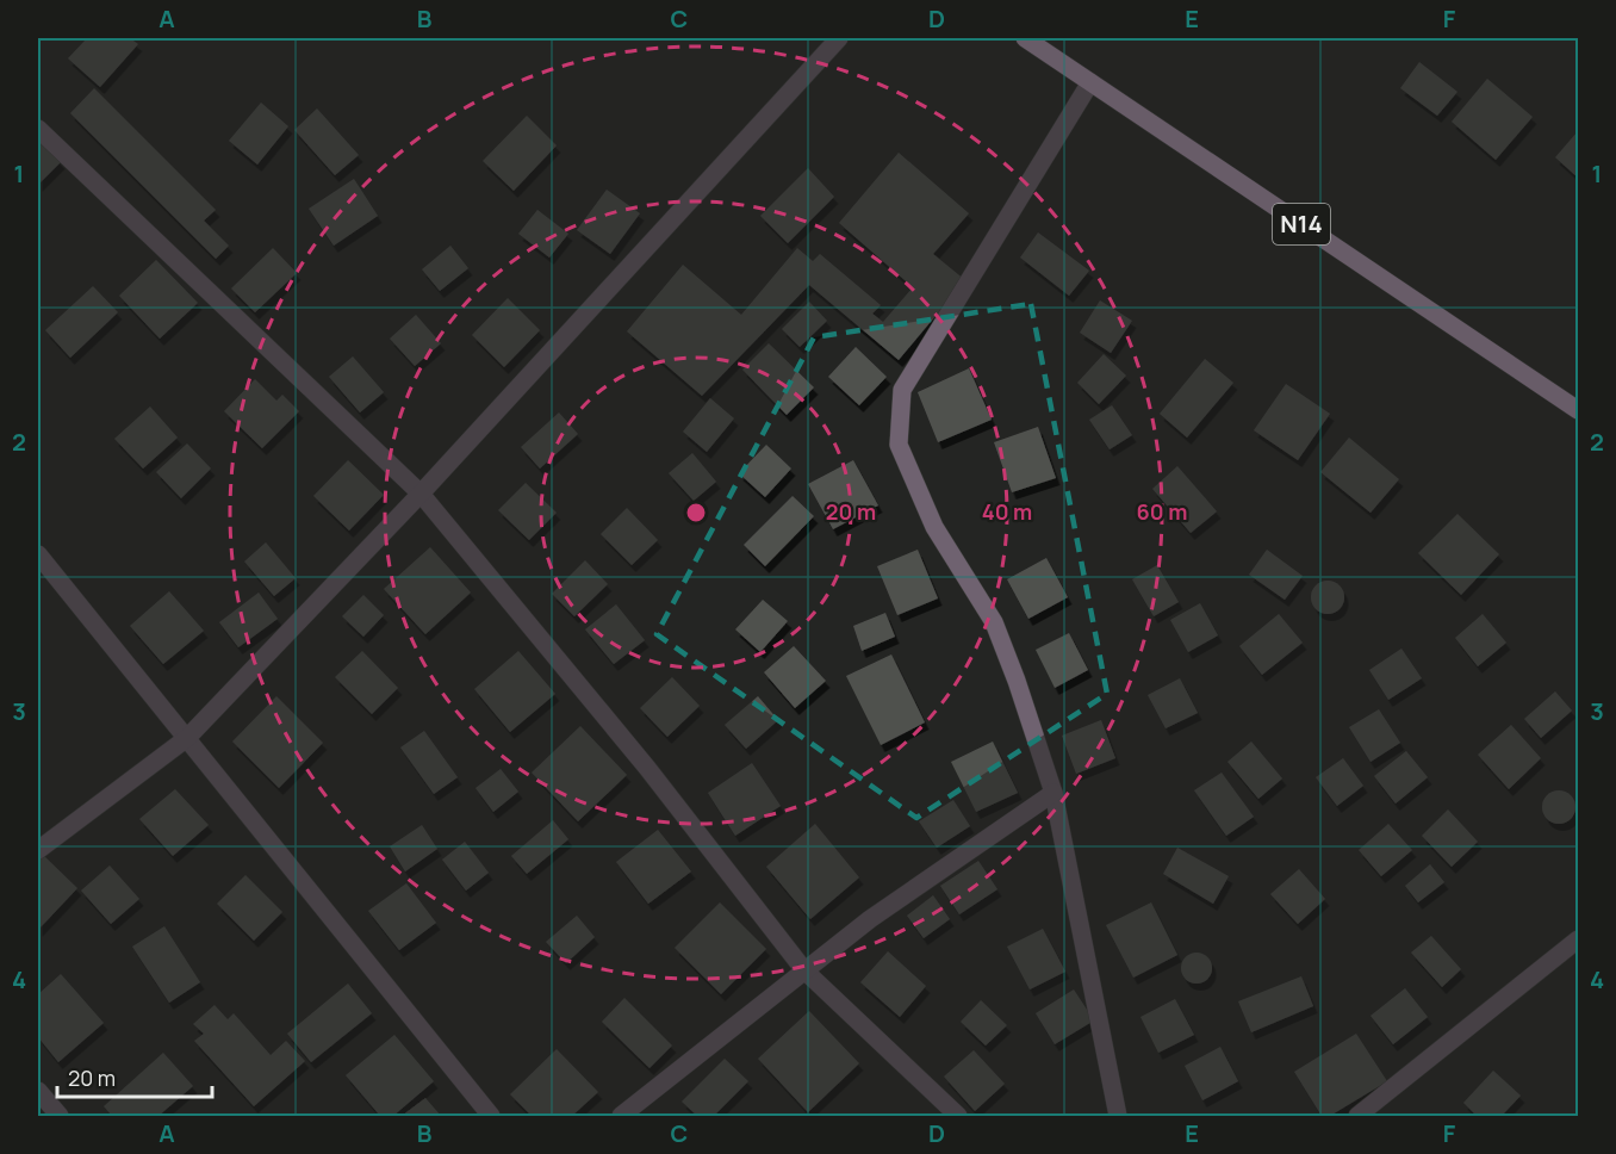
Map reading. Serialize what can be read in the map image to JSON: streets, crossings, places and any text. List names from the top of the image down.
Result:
{
  "streets": {
    "main road": ["N14"]
  },
  "scale_bar": "20 m",
  "grid": {
    "columns": [
      "A",
      "B",
      "C",
      "D",
      "E",
      "F"
    ],
    "rows": [
      "1",
      "2",
      "3",
      "4"
    ]
  },
  "rings": ["20 m", "40 m", "60 m"]
}
